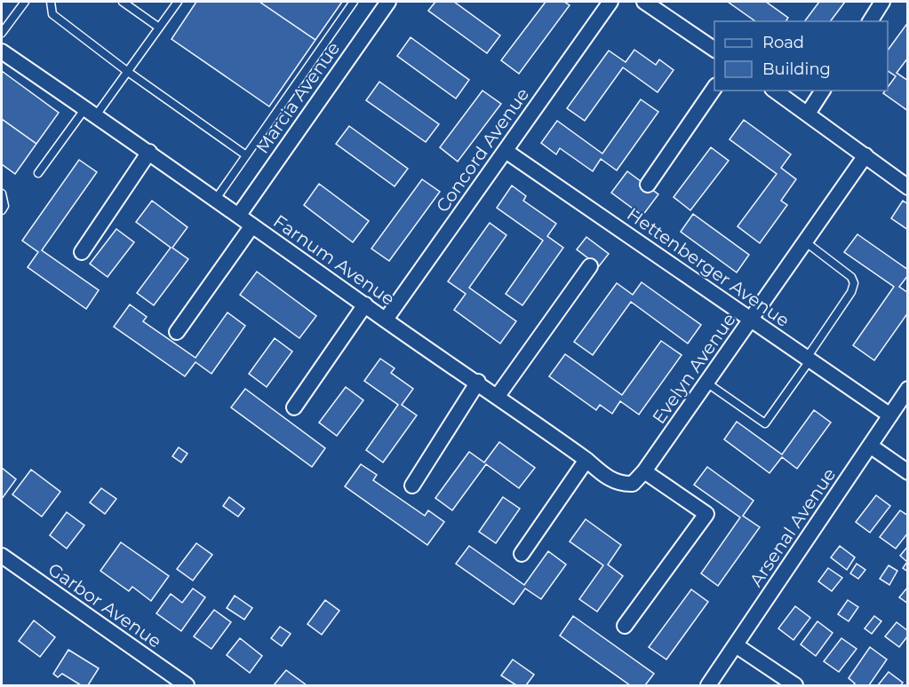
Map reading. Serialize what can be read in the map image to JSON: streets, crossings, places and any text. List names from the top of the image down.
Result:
{
  "streets": {
    "street": [
      "Marcia Avenue",
      "Concord Avenue",
      "Farnum Avenue",
      "Hettenberger Avenue",
      "Evelyn Avenue",
      "Arsenal Avenue",
      "Garbor Avenue"
    ]
  },
  "crossings": [
    ["Marcia Avenue", "Farnum Avenue"],
    ["Concord Avenue", "Farnum Avenue"],
    ["Concord Avenue", "Hettenberger Avenue"],
    ["Farnum Avenue", "Evelyn Avenue"],
    ["Hettenberger Avenue", "Evelyn Avenue"],
    ["Hettenberger Avenue", "Arsenal Avenue"]
  ],
  "legend": ["Road", "Building"]
}
